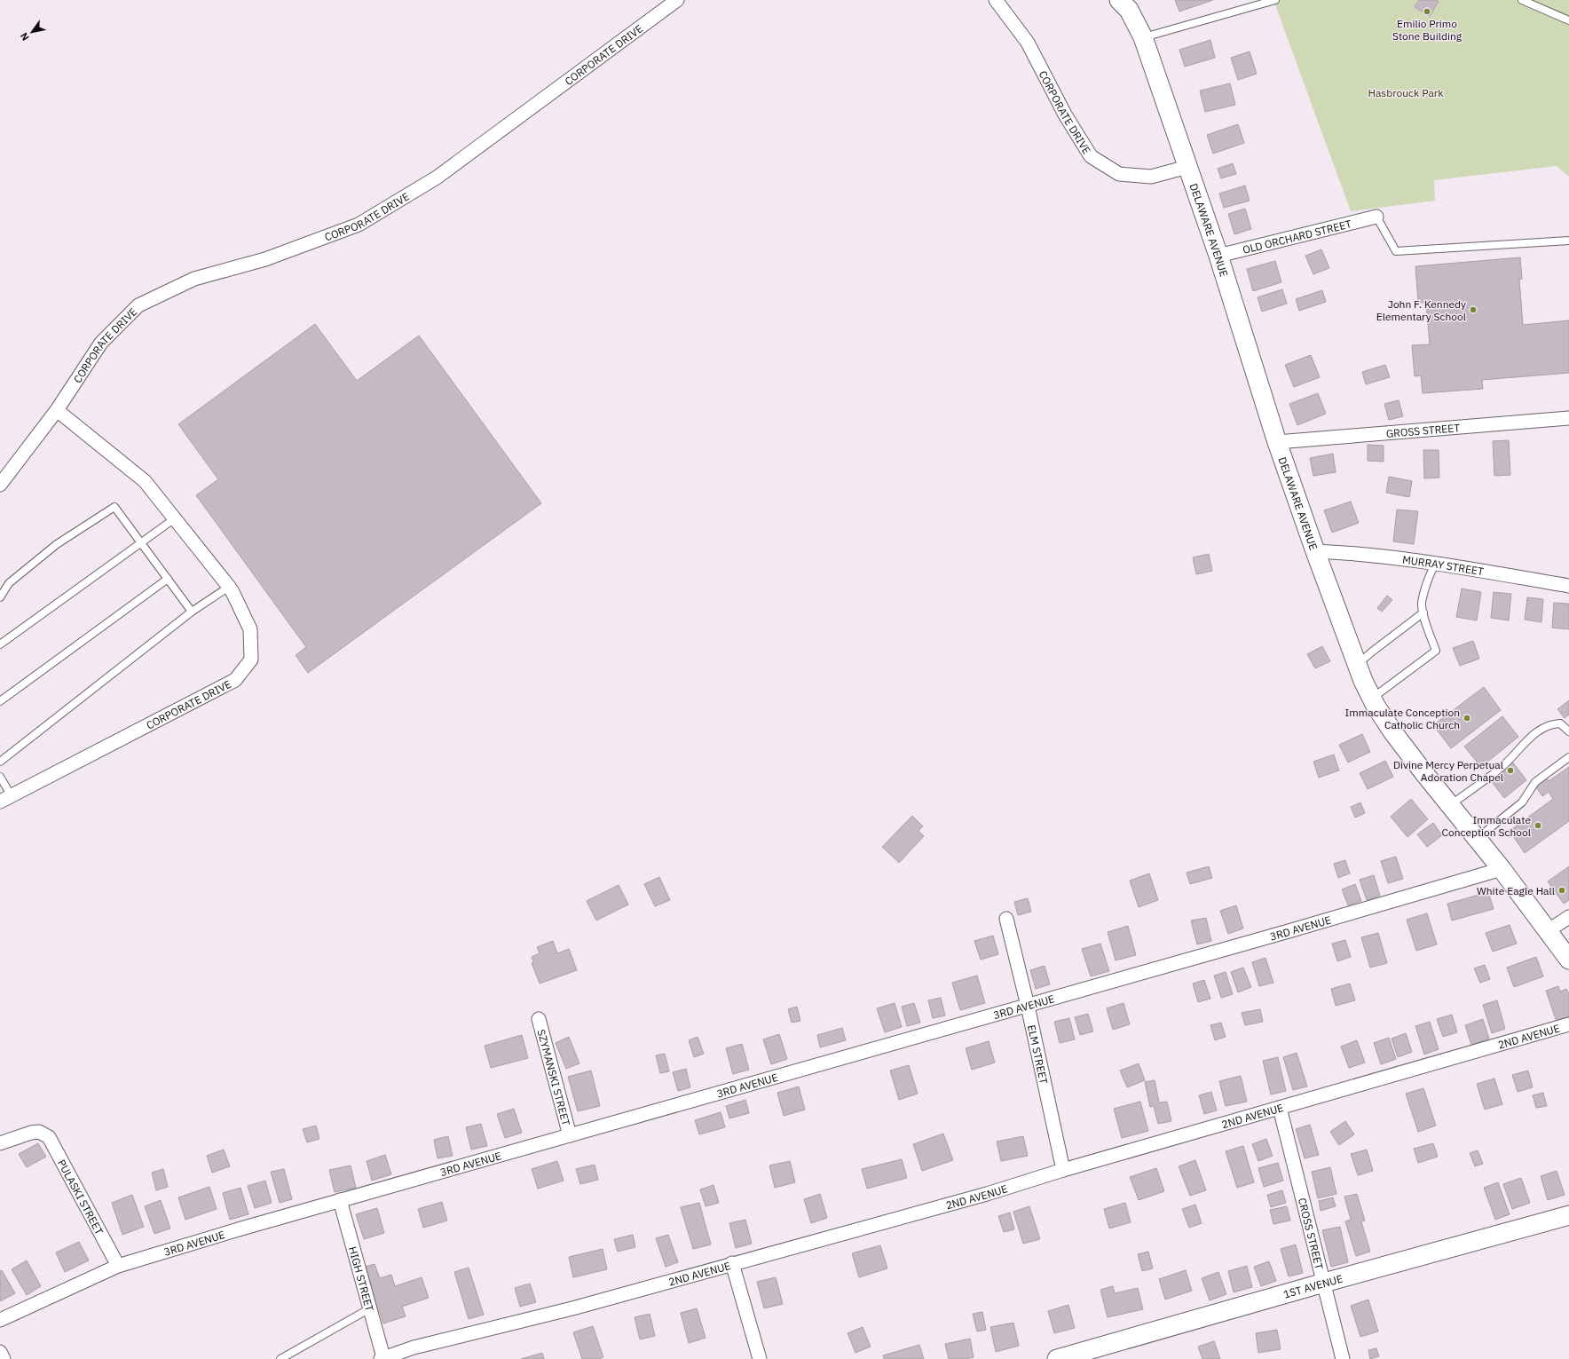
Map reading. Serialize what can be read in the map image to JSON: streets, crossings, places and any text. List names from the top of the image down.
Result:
{
  "streets": {
    "street": [
      "CORPORATE DRIVE",
      "DELAWARE AVENUE",
      "OLD ORCHARD STREET",
      "GROSS STREET",
      "MURRAY STREET",
      "3RD AVENUE",
      "2ND AVENUE",
      "ELM STREET",
      "SZYMANSKI STREET",
      "PULASKI STREET",
      "CROSS STREET",
      "HIGH STREET",
      "1ST AVENUE"
    ]
  },
  "crossings": [
    ["CORPORATE DRIVE", "DELAWARE AVENUE"],
    ["DELAWARE AVENUE", "OLD ORCHARD STREET"],
    ["DELAWARE AVENUE", "GROSS STREET"],
    ["DELAWARE AVENUE", "MURRAY STREET"],
    ["DELAWARE AVENUE", "3RD AVENUE"],
    ["3RD AVENUE", "ELM STREET"],
    ["3RD AVENUE", "SZYMANSKI STREET"],
    ["3RD AVENUE", "PULASKI STREET"],
    ["3RD AVENUE", "HIGH STREET"],
    ["2ND AVENUE", "ELM STREET"],
    ["2ND AVENUE", "CROSS STREET"],
    ["2ND AVENUE", "HIGH STREET"],
    ["CROSS STREET", "1ST AVENUE"]
  ],
  "parks": ["Hasbrouck Park"],
  "places": [
    "Emilio Primo Stone Building",
    "John F. Kennedy Elementary School",
    "Immaculate Conception Catholic Church",
    "Divine Mercy Perpetual Adoration Chapel",
    "Immaculate Conception School",
    "White Eagle Hall"
  ],
  "north": "bottom left"
}
